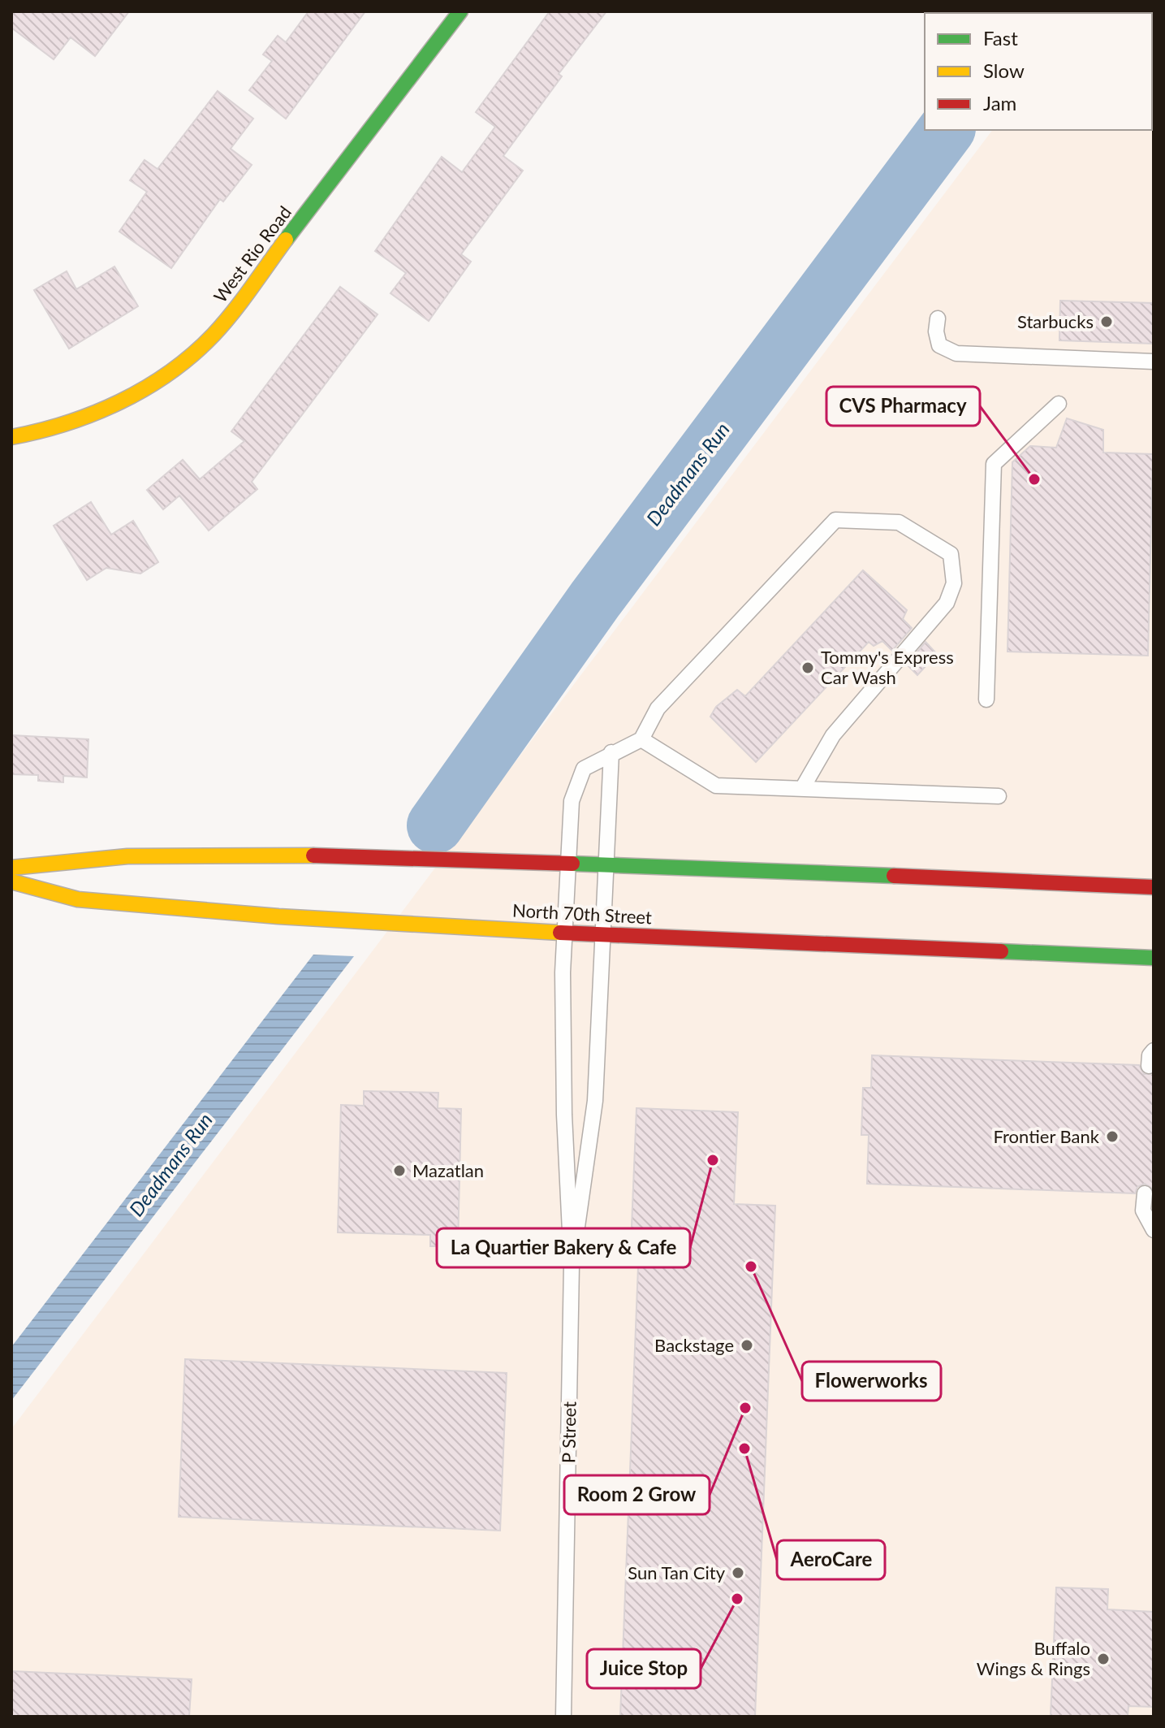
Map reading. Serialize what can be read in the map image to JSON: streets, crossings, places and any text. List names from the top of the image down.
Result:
{
  "streets": {
    "main road": ["West Rio Road", "North 70th Street"],
    "lane": ["P Street"]
  },
  "crossings": [
    ["North 70th Street", "P Street"]
  ],
  "water": ["Deadmans Run"],
  "places": [
    "Starbucks",
    "CVS Pharmacy",
    "Tommy's Express Car Wash",
    "Frontier Bank",
    "La Quartier Bakery & Cafe",
    "Mazatlan",
    "Flowerworks",
    "Backstage",
    "Room 2 Grow",
    "AeroCare",
    "Sun Tan City",
    "Juice Stop",
    "Buffalo Wings & Rings"
  ],
  "legend": ["Fast", "Slow", "Jam"]
}
